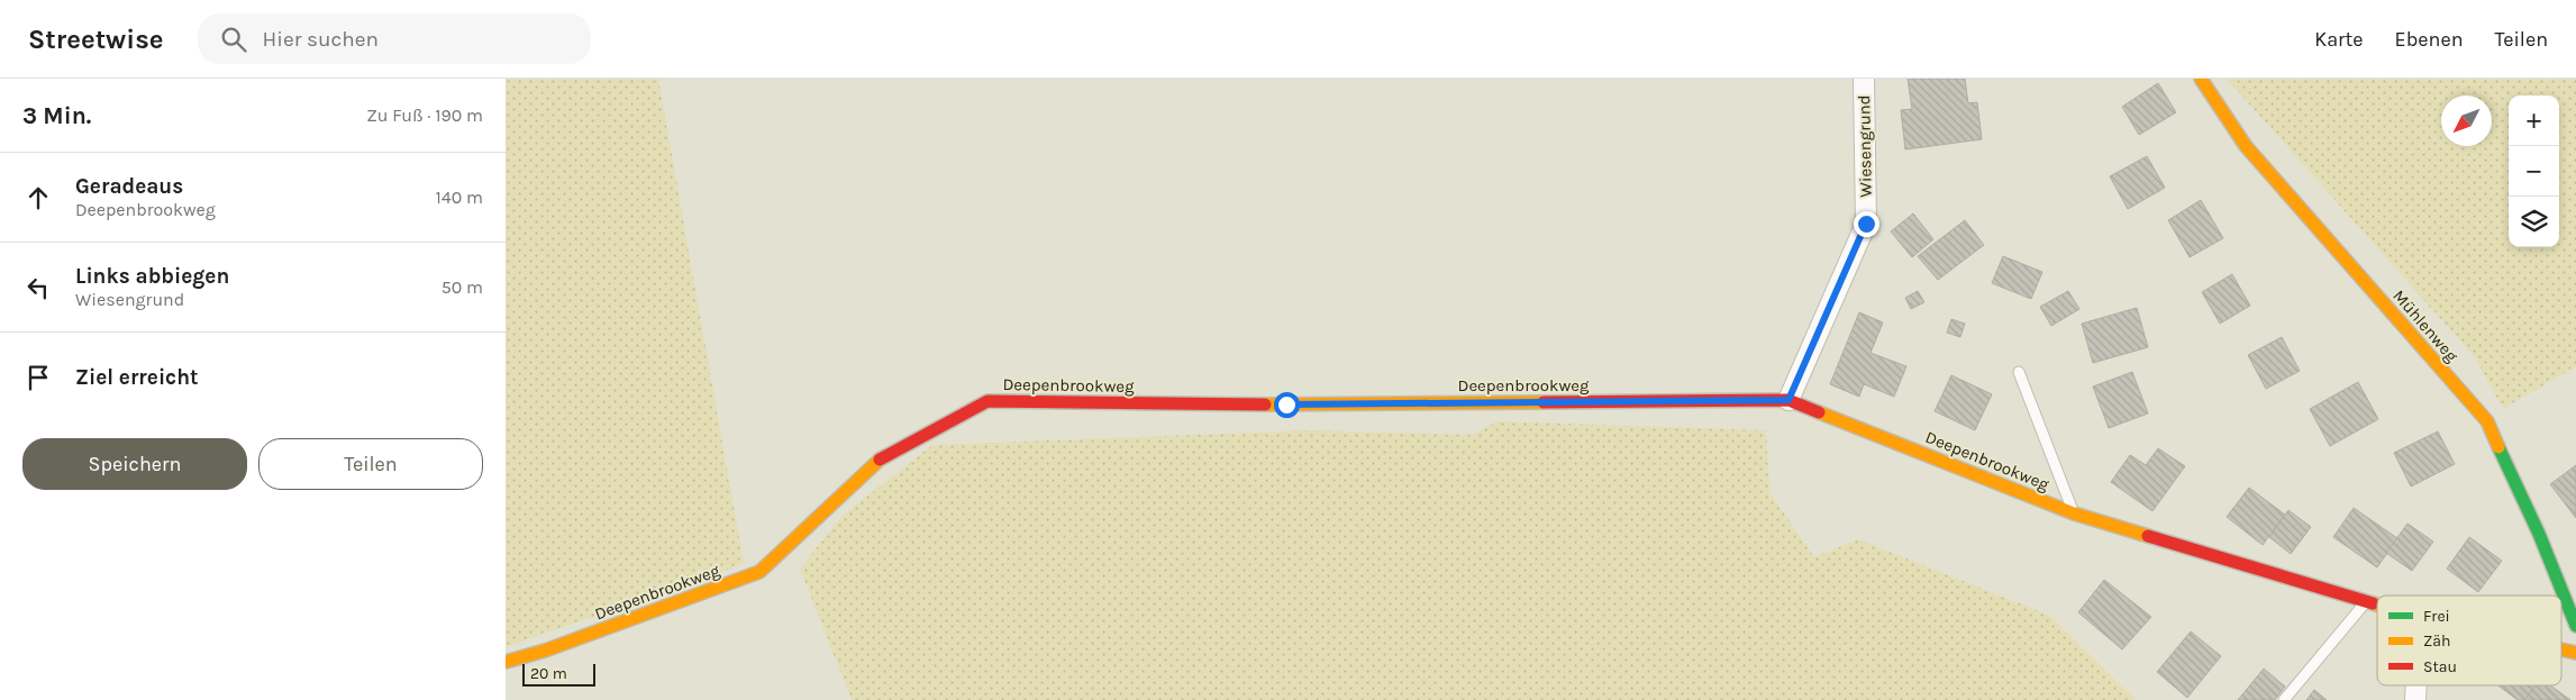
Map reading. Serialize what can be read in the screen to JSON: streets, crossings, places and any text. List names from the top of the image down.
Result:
{
  "streets": {
    "street": ["Wiesengrund", "Mühlenweg", "Deepenbrookweg"]
  },
  "crossings": [
    ["Wiesengrund", "Deepenbrookweg"]
  ],
  "legend": ["Frei", "Zäh", "Stau"],
  "scale_bar": "20 m",
  "north": "bottom left",
  "page": {
    "header": "Streetwise",
    "search": "Hier suchen",
    "nav": ["Karte", "Ebenen", "Teilen"],
    "heading": ["3 Min.", "Zu Fuß · 190 m"],
    "map_buttons": ["+", "−"],
    "list": [
      ["Geradeaus", "Deepenbrookweg", "140 m"],
      ["Links abbiegen", "Wiesengrund", "50 m"],
      "Ziel erreicht"
    ],
    "buttons": ["Speichern", "Teilen"],
    "scale": "20 m"
  }
}
